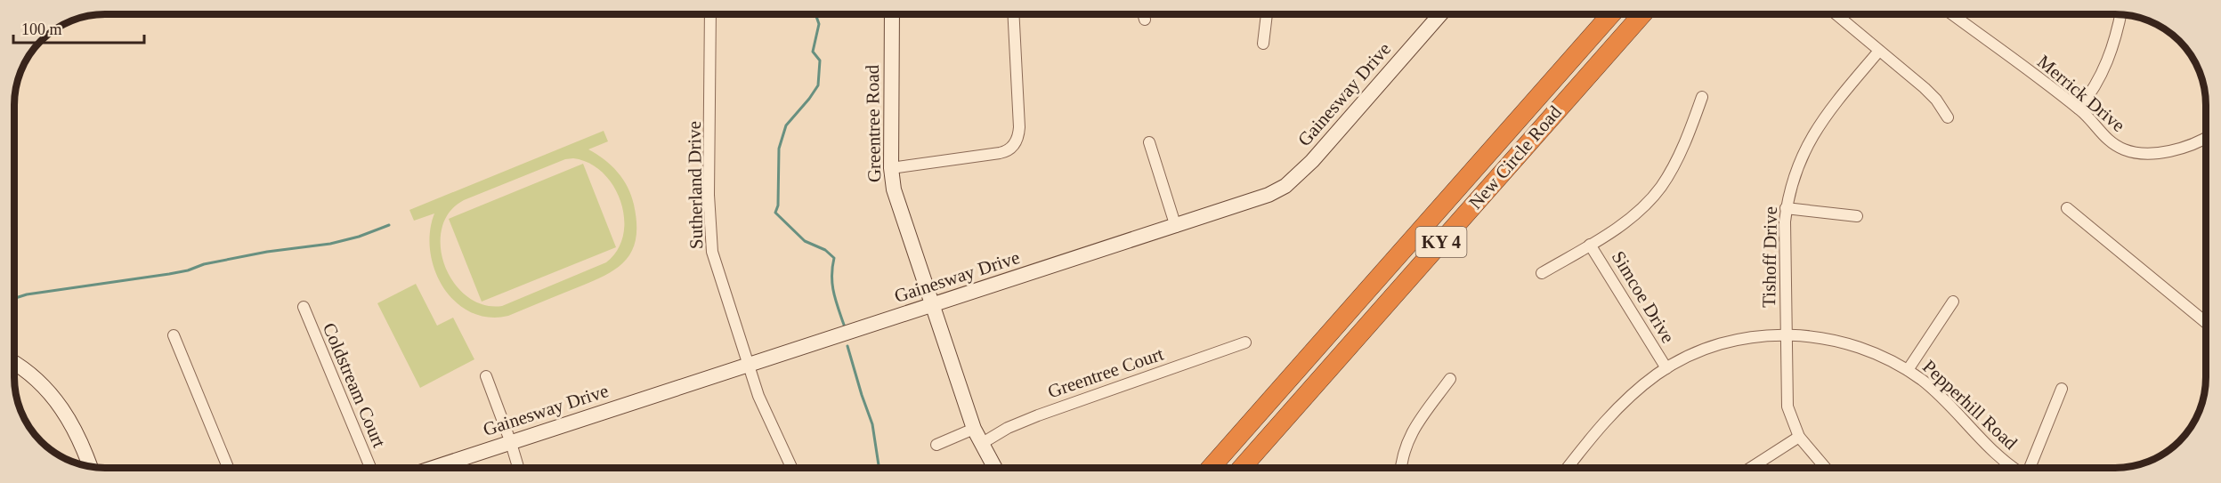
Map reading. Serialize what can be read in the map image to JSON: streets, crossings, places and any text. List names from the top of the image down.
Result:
{
  "streets": {
    "highway": ["New Circle Road", "KY 4"],
    "street": [
      "Merrick Drive",
      "Gainesway Drive",
      "Greentree Road",
      "Sutherland Drive",
      "Tishoff Drive",
      "Simcoe Drive",
      "Greentree Court",
      "Coldstream Court",
      "Pepperhill Road"
    ]
  },
  "crossings": [
    ["Gainesway Drive", "Greentree Road"],
    ["Gainesway Drive", "Sutherland Drive"],
    ["Greentree Road", "Greentree Court"],
    ["Tishoff Drive", "Pepperhill Road"],
    ["Simcoe Drive", "Pepperhill Road"]
  ],
  "scale_bar": "100 m"
}
